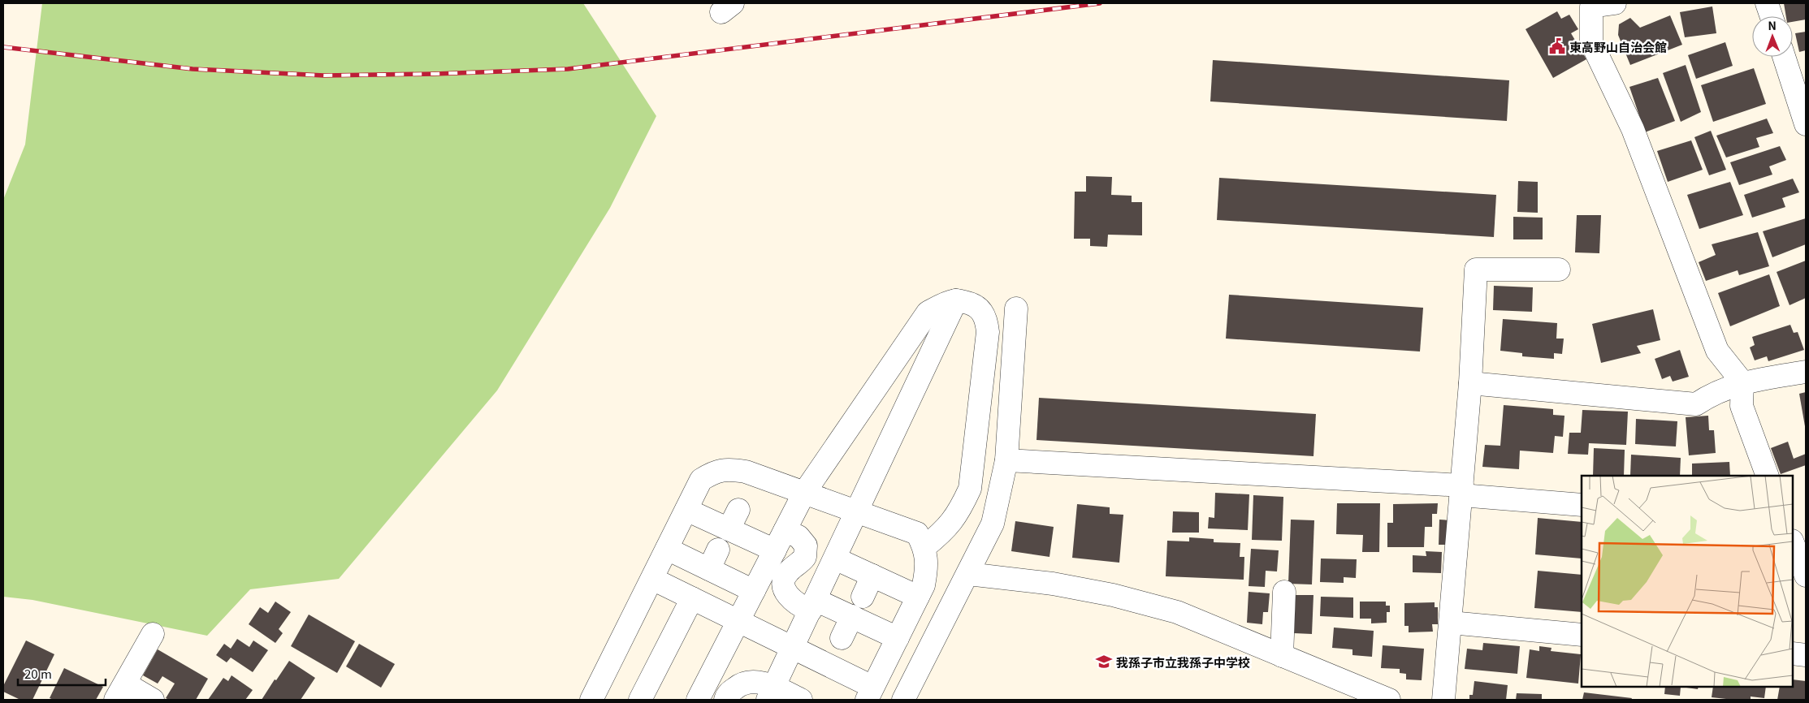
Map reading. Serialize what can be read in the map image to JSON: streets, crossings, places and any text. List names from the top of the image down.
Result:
{
  "places": {
    "public building": ["東高野山自治会館"],
    "school or university": ["我孫子市立我孫子中学校"]
  },
  "scale_bar": "20 m",
  "north": "top"
}
